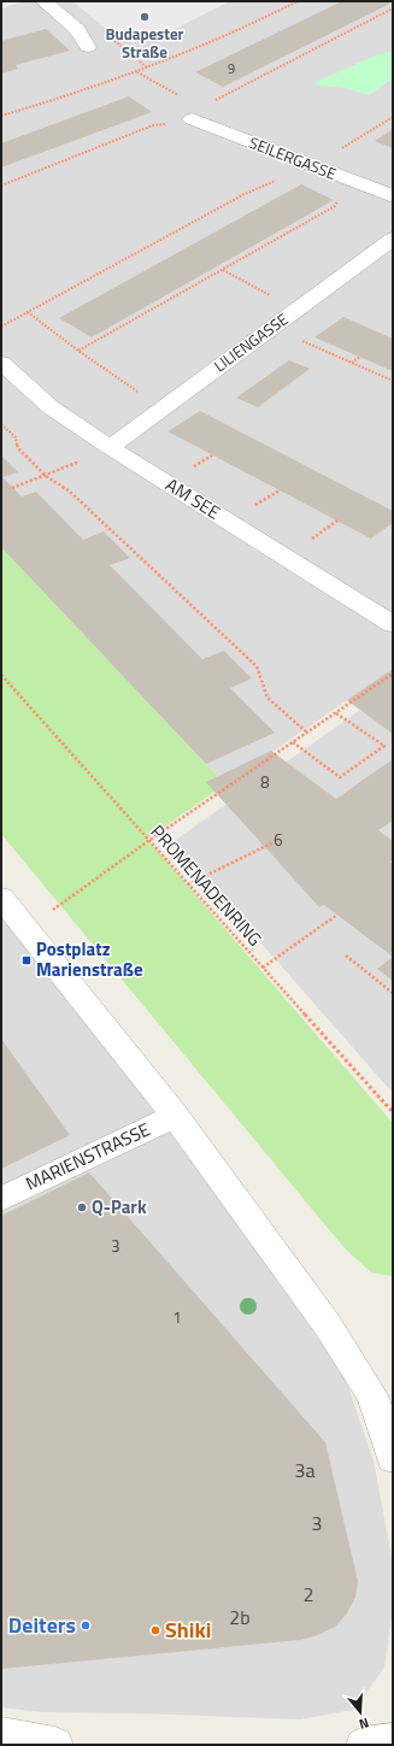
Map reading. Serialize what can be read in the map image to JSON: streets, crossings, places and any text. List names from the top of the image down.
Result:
{
  "streets": {
    "street": [
      "SEILERGASSE",
      "LILIENGASSE",
      "AM SEE",
      "MARIENSTRASSE"
    ],
    "path": ["PROMENADENRING"]
  },
  "crossings": [
    ["LILIENGASSE", "AM SEE"]
  ],
  "places": {
    "other": [
      "Budapester Straße",
      "Q-Park",
      "Deiters",
      "Shiki"
    ],
    "transit": ["Postplatz Marienstraße"]
  },
  "house_numbers": [
    "9",
    "8",
    "6",
    "3",
    "1",
    "3a",
    "3",
    "2",
    "2b"
  ],
  "north": "bottom"
}
